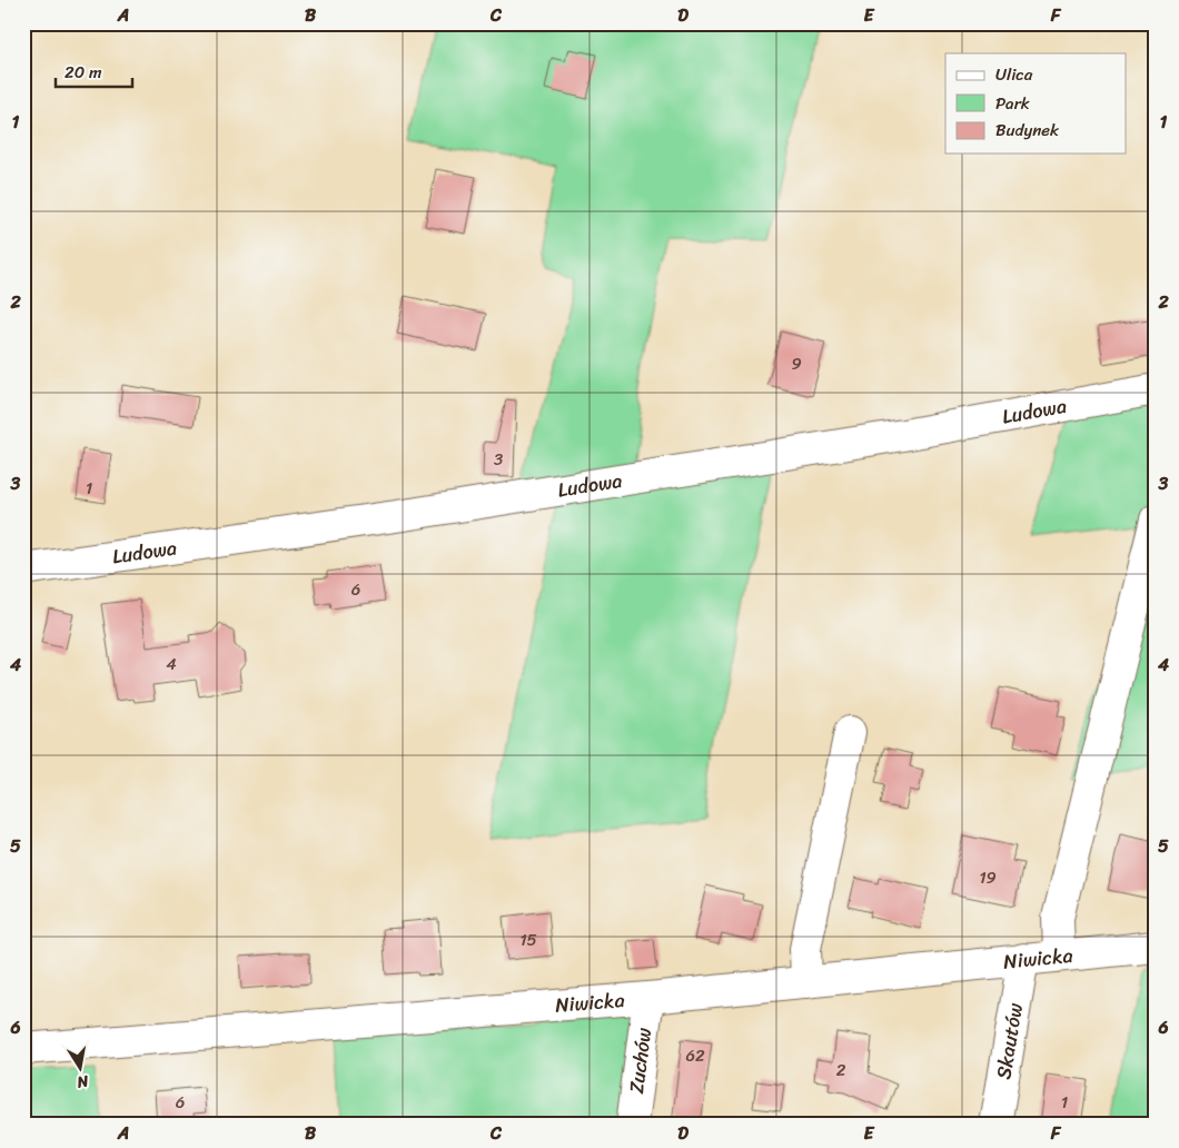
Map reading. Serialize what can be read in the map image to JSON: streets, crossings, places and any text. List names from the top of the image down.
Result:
{
  "streets": {
    "street": [
      "Ludowa",
      "Niwicka",
      "Skautów",
      "Zuchów"
    ]
  },
  "crossings": [
    ["Niwicka", "Skautów"],
    ["Niwicka", "Zuchów"]
  ],
  "house_numbers": [
    "9",
    "3",
    "1",
    "6",
    "4",
    "19",
    "15",
    "62",
    "2",
    "6",
    "1"
  ],
  "legend": ["Ulica", "Park", "Budynek"],
  "scale_bar": "20 m",
  "north": "bottom",
  "grid": {
    "columns": [
      "A",
      "B",
      "C",
      "D",
      "E",
      "F"
    ],
    "rows": [
      "1",
      "2",
      "3",
      "4",
      "5",
      "6"
    ]
  }
}
